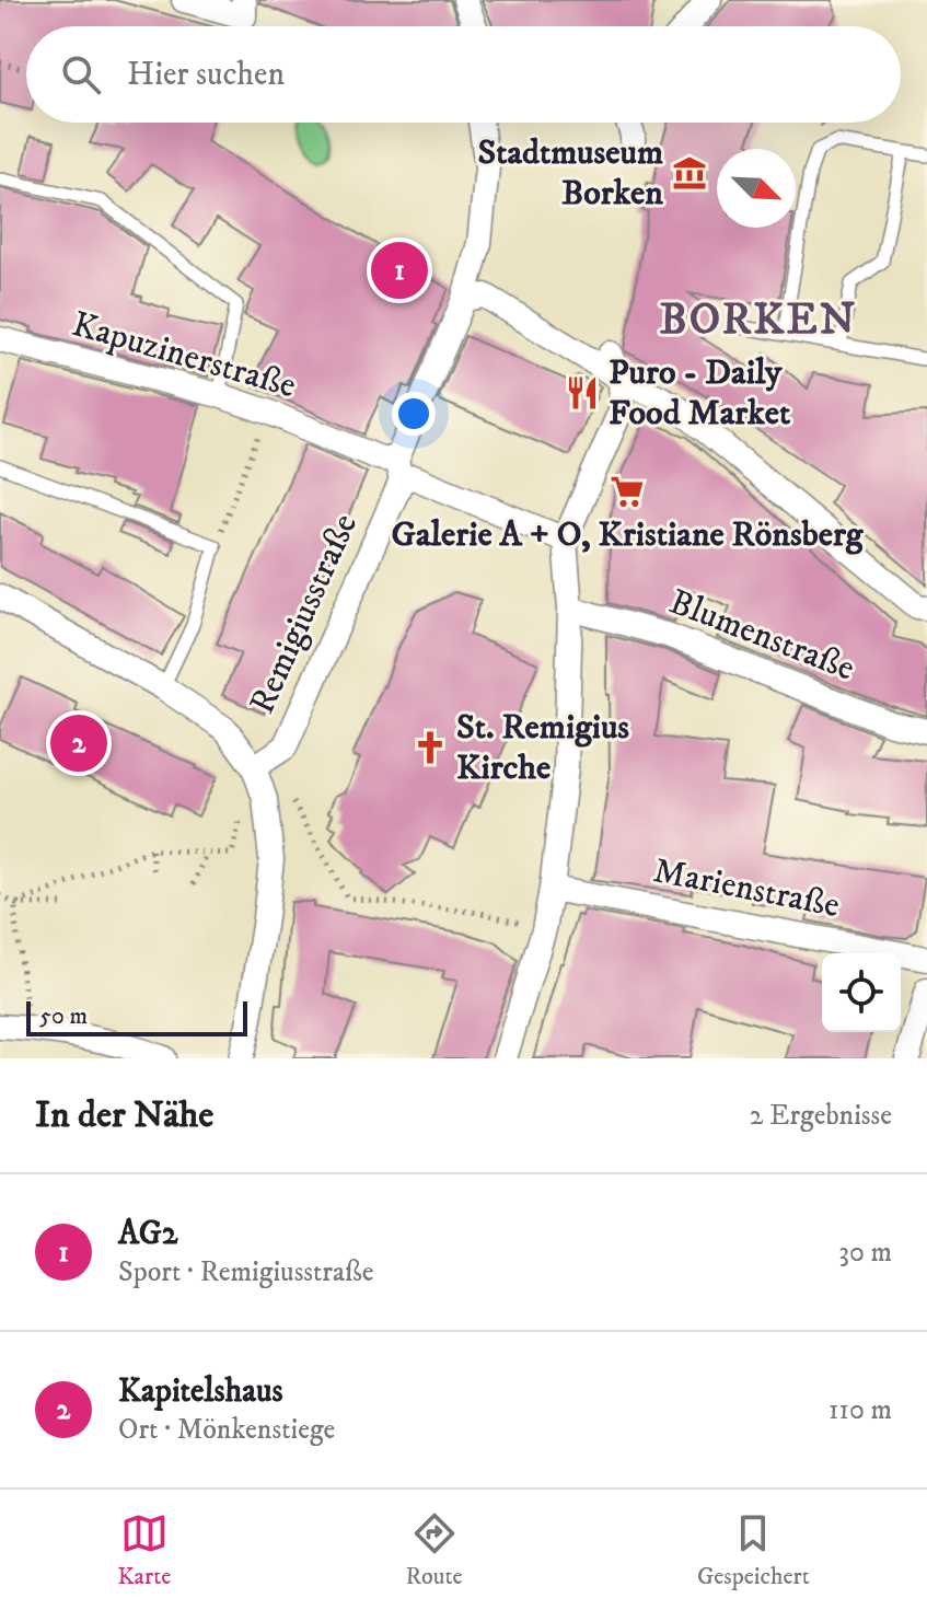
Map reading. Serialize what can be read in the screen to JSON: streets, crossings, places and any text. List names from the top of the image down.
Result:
{
  "streets": {
    "street": [
      "Kapuzinerstraße",
      "Remigiusstraße",
      "Blumenstraße",
      "Marienstraße"
    ]
  },
  "crossings": [
    ["Kapuzinerstraße", "Remigiusstraße"]
  ],
  "districts": ["BORKEN"],
  "places": {
    "museum": ["Stadtmuseum Borken"],
    "restaurant": ["Puro - Daily Food Market"],
    "supermarket": ["Galerie A + O, Kristiane Rönsberg"],
    "church": ["St. Remigius Kirche"]
  },
  "scale_bar": "50 m",
  "north": "bottom right",
  "page": {
    "search": "Hier suchen",
    "pins": ["1", "2"],
    "scale": "50 m",
    "heading": ["In der Nähe", "2 Ergebnisse"],
    "list": [
      {
        "mark": "1",
        "name": "AG2",
        "note": "Sport · Remigiusstraße",
        "value": "30 m"
      },
      {
        "mark": "2",
        "name": "Kapitelshaus",
        "note": "Ort · Mönkenstiege",
        "value": "110 m"
      }
    ],
    "nav": ["Karte", "Route", "Gespeichert"]
  }
}
